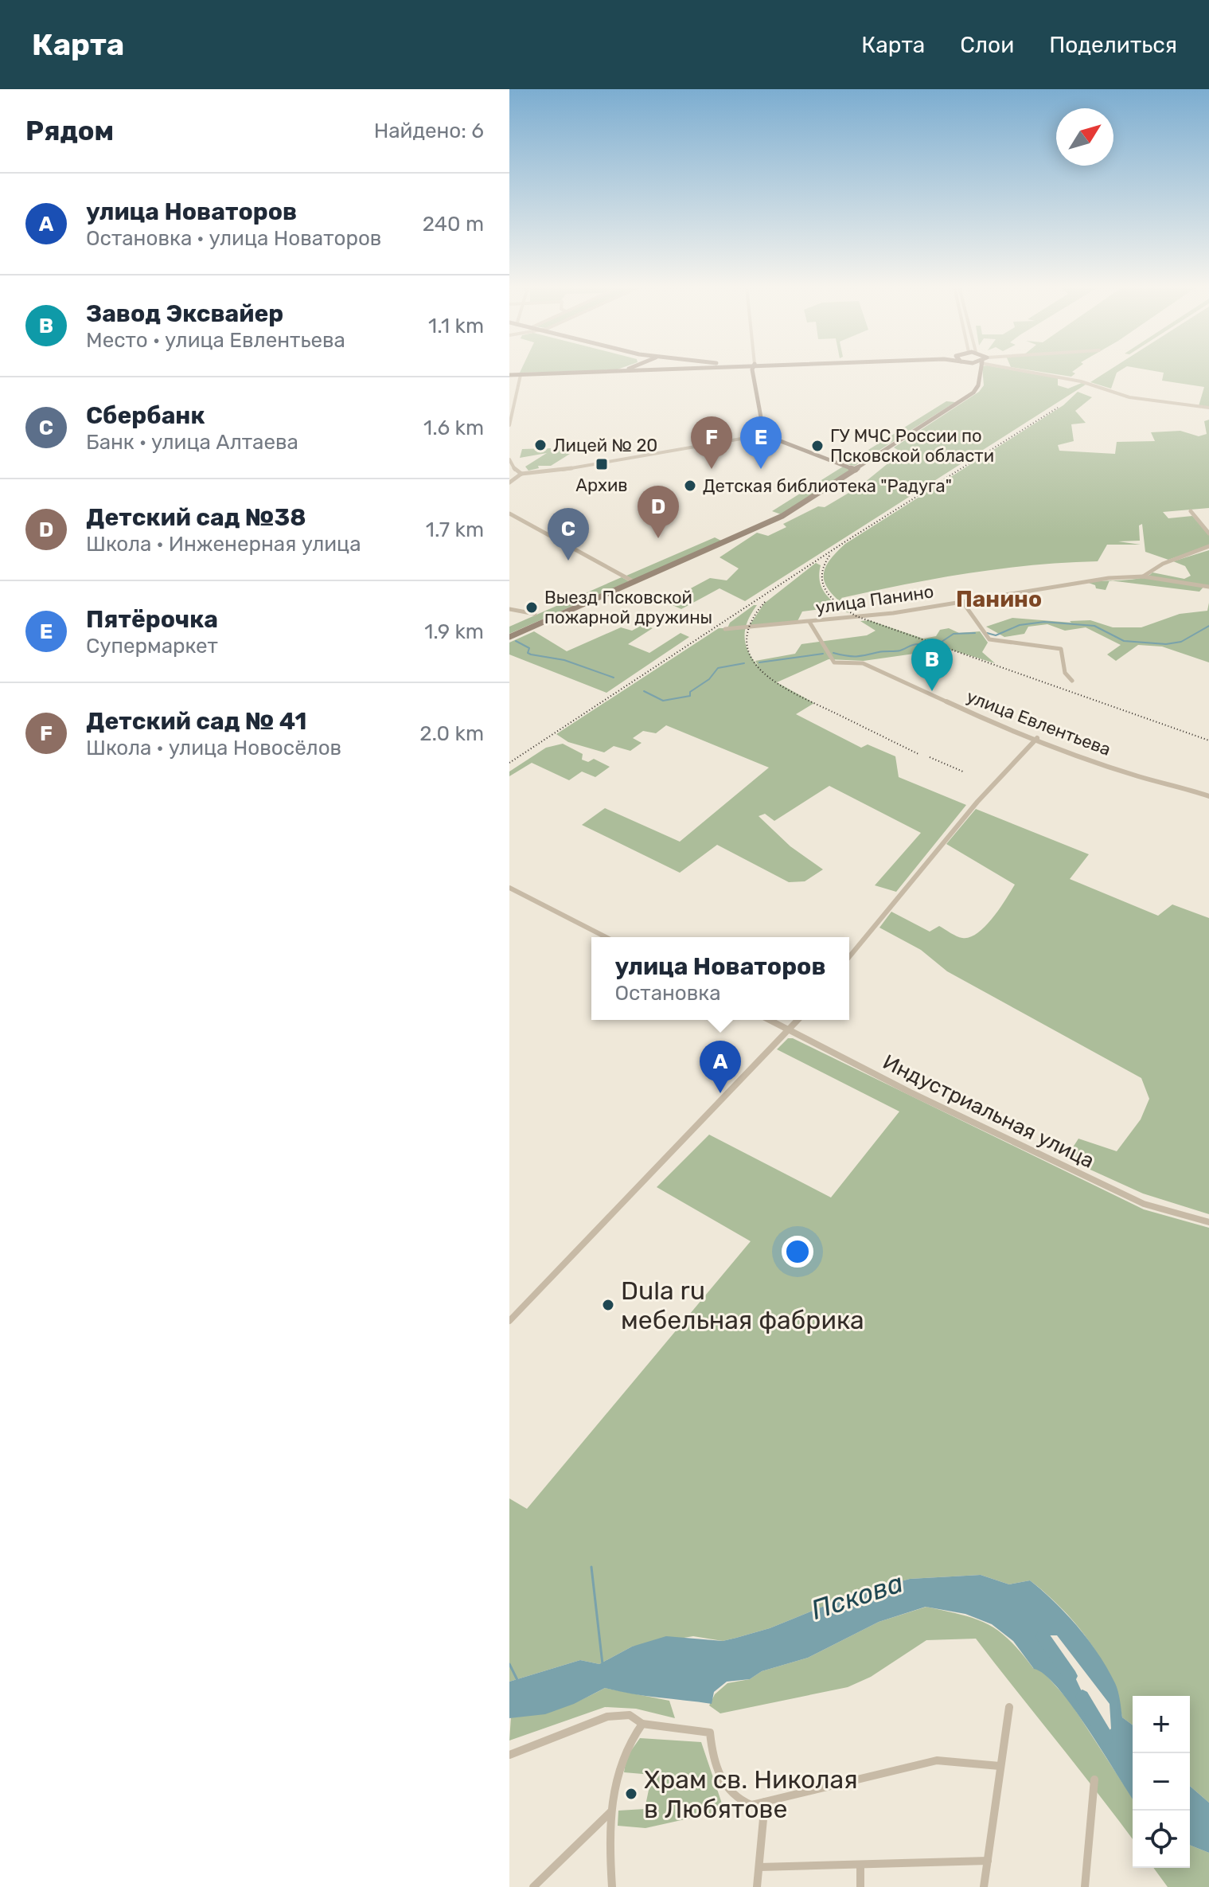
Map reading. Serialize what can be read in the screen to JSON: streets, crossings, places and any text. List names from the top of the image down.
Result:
{
  "streets": {
    "street": ["улица Панино", "улица Евлентьева", "Индустриальная улица"]
  },
  "crossings": [
    ["улица Панино", "улица Евлентьева"]
  ],
  "districts": ["Панино"],
  "water": ["Пскова"],
  "places": {
    "other": [
      "Лицей № 20",
      "ГУ МЧС России по Псковской области",
      "Детская библиотека \"Радуга\"",
      "Выезд Псковской пожарной дружины",
      "Dula ru мебельная фабрика",
      "Храм св. Николая в Любятове"
    ],
    "transit": ["Архив"]
  },
  "north": "top right",
  "page": {
    "header": "Карта",
    "nav": ["Карта", "Слои", "Поделиться"],
    "heading": ["Рядом", "Найдено: 6"],
    "list": [
      {
        "mark": "A",
        "name": "улица Новаторов",
        "note": "Остановка · улица Новаторов",
        "value": "240 m"
      },
      {
        "mark": "B",
        "name": "Завод Эксвайер",
        "note": "Место · улица Евлентьева",
        "value": "1.1 km"
      },
      {
        "mark": "C",
        "name": "Сбербанк",
        "note": "Банк · улица Алтаева",
        "value": "1.6 km"
      },
      {
        "mark": "D",
        "name": "Детский сад №38",
        "note": "Школа · Инженерная улица",
        "value": "1.7 km"
      },
      {
        "mark": "E",
        "name": "Пятёрочка",
        "note": "Супермаркет",
        "value": "1.9 km"
      },
      {
        "mark": "F",
        "name": "Детский сад № 41",
        "note": "Школа · улица Новосёлов",
        "value": "2.0 km"
      }
    ],
    "pins": [
      "E",
      "F",
      "D",
      "C",
      "B",
      "A"
    ],
    "popup": ["улица Новаторов", "Остановка"],
    "map_buttons": ["+", "−"]
  }
}
